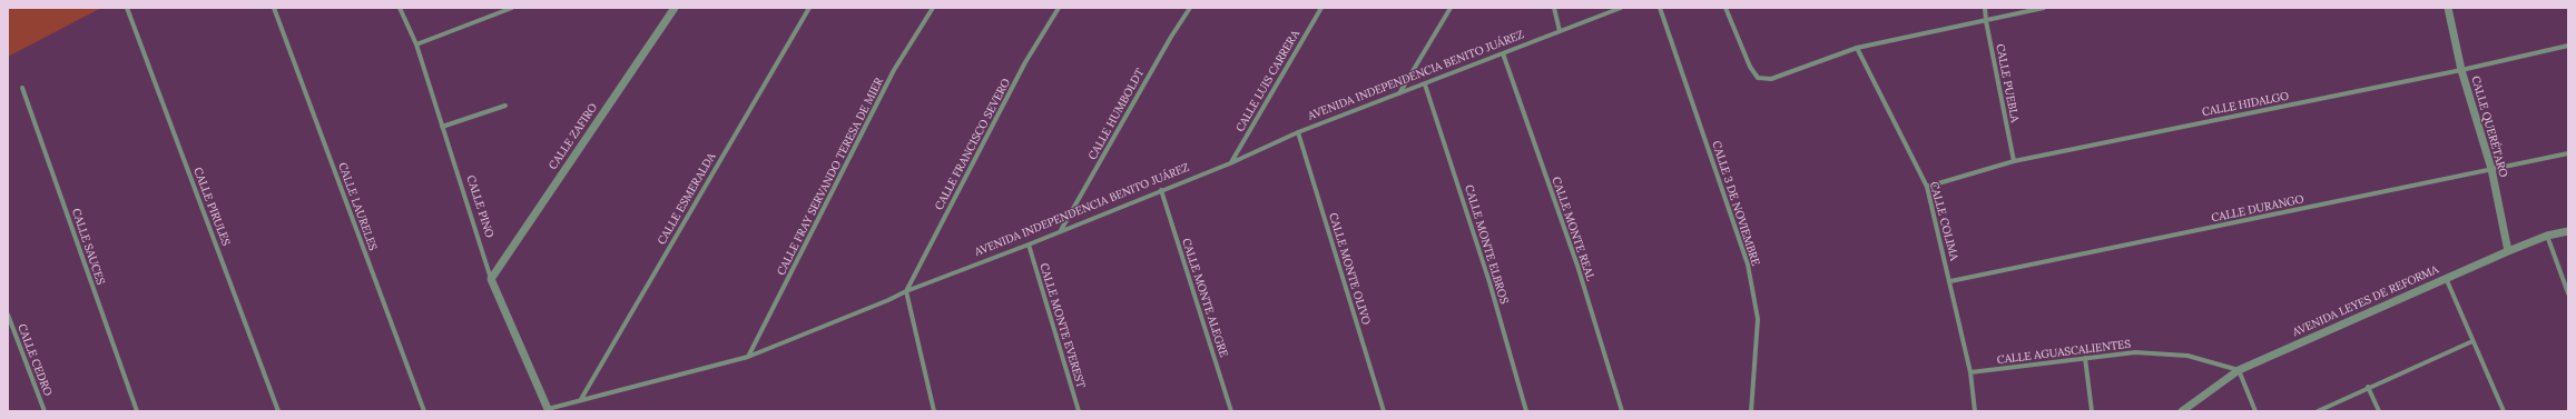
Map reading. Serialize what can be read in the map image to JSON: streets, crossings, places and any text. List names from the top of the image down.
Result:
{
  "streets": {
    "street": [
      "AVENIDA INDEPENDENCIA BENITO JUÁREZ",
      "CALLE LUIS CARRERA",
      "CALLE PUEBLA",
      "CALLE HIDALGO",
      "CALLE HUMBOLDT",
      "CALLE QUERÉTARO",
      "CALLE ZAFIRO",
      "CALLE FRANCISCO SEVERO",
      "CALLE FRAY SERVANDO TERESA DE MIER",
      "CALLE ESMERALDA",
      "CALLE 3 DE NOVIEMBRE",
      "CALLE PIRULES",
      "CALLE LAURELES",
      "CALLE PINO",
      "CALLE DURANGO",
      "CALLE COLIMA",
      "CALLE MONTE REAL",
      "CALLE MONTE ELBROS",
      "CALLE SAUCES",
      "CALLE MONTE OLIVO",
      "CALLE MONTE ALEGRE",
      "AVENIDA LEYES DE REFORMA",
      "CALLE MONTE EVEREST",
      "CALLE AGUASCALIENTES",
      "CALLE CEDRO"
    ]
  },
  "crossings": [
    ["AVENIDA INDEPENDENCIA BENITO JUÁREZ", "CALLE LUIS CARRERA"],
    ["AVENIDA INDEPENDENCIA BENITO JUÁREZ", "CALLE HUMBOLDT"],
    ["AVENIDA INDEPENDENCIA BENITO JUÁREZ", "CALLE FRANCISCO SEVERO"],
    ["AVENIDA INDEPENDENCIA BENITO JUÁREZ", "CALLE FRAY SERVANDO TERESA DE MIER"],
    ["AVENIDA INDEPENDENCIA BENITO JUÁREZ", "CALLE ESMERALDA"],
    ["AVENIDA INDEPENDENCIA BENITO JUÁREZ", "CALLE PINO"],
    ["AVENIDA INDEPENDENCIA BENITO JUÁREZ", "CALLE MONTE REAL"],
    ["AVENIDA INDEPENDENCIA BENITO JUÁREZ", "CALLE MONTE ELBROS"],
    ["AVENIDA INDEPENDENCIA BENITO JUÁREZ", "CALLE MONTE OLIVO"],
    ["AVENIDA INDEPENDENCIA BENITO JUÁREZ", "CALLE MONTE ALEGRE"],
    ["AVENIDA INDEPENDENCIA BENITO JUÁREZ", "CALLE MONTE EVEREST"],
    ["CALLE PUEBLA", "CALLE HIDALGO"],
    ["CALLE HIDALGO", "CALLE QUERÉTARO"],
    ["CALLE HIDALGO", "CALLE COLIMA"],
    ["CALLE QUERÉTARO", "CALLE DURANGO"],
    ["CALLE QUERÉTARO", "AVENIDA LEYES DE REFORMA"],
    ["CALLE ZAFIRO", "CALLE PINO"],
    ["CALLE DURANGO", "CALLE COLIMA"],
    ["CALLE COLIMA", "CALLE AGUASCALIENTES"],
    ["AVENIDA LEYES DE REFORMA", "CALLE AGUASCALIENTES"]
  ]
}
